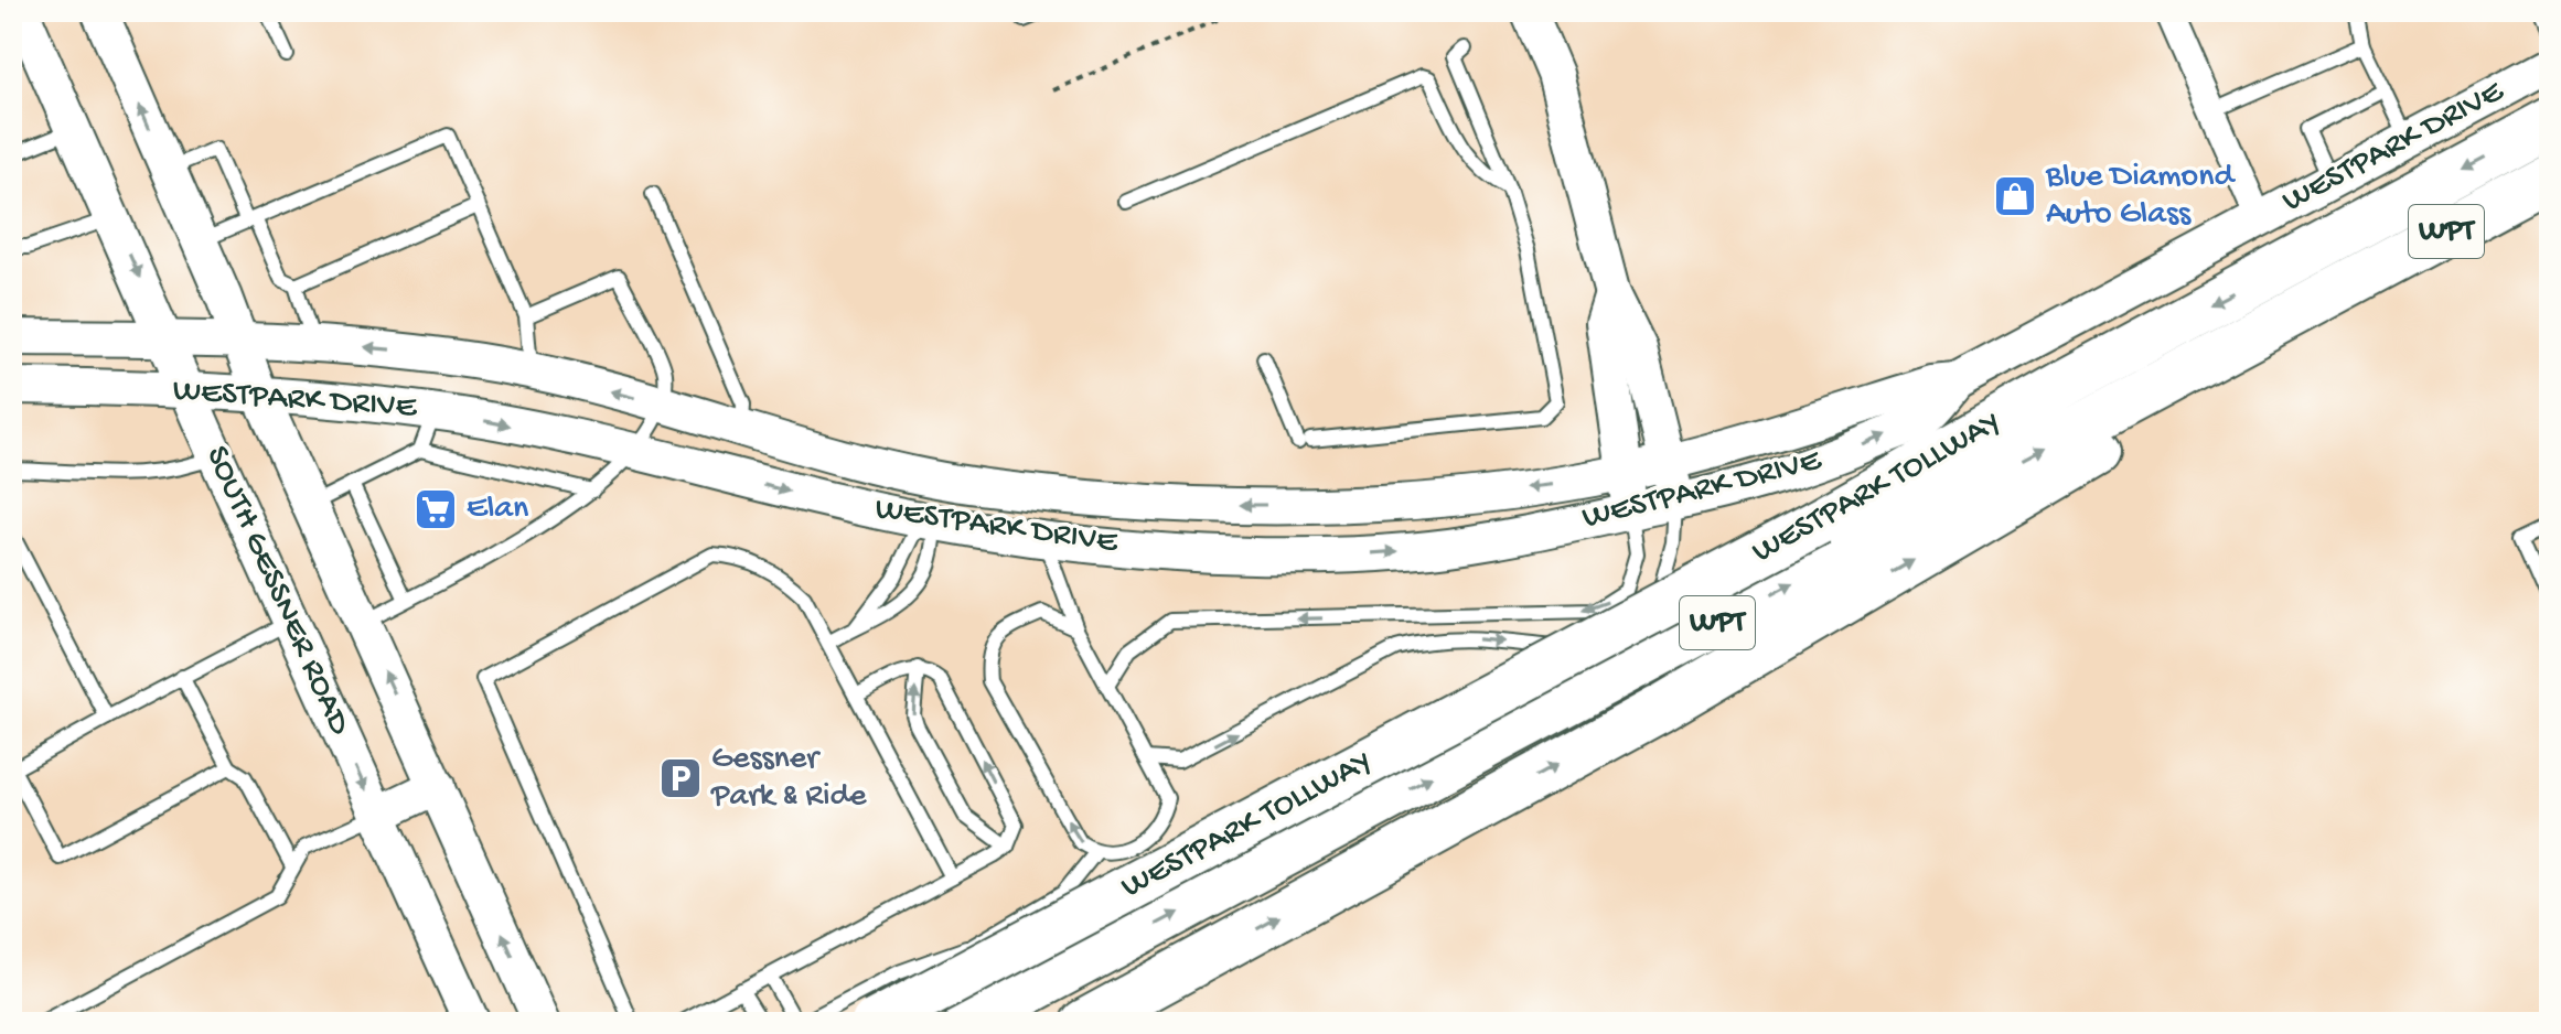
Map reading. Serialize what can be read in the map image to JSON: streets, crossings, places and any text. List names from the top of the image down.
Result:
{
  "streets": {
    "highway": ["WPT", "WESTPARK TOLLWAY"],
    "main road": ["WESTPARK DRIVE", "SOUTH GESSNER ROAD"]
  },
  "crossings": [
    ["WESTPARK DRIVE", "SOUTH GESSNER ROAD"]
  ],
  "places": {
    "shop": ["Blue Diamond Auto Glass"],
    "supermarket": ["Elan"],
    "parking": ["Gessner Park & Ride"]
  }
}
